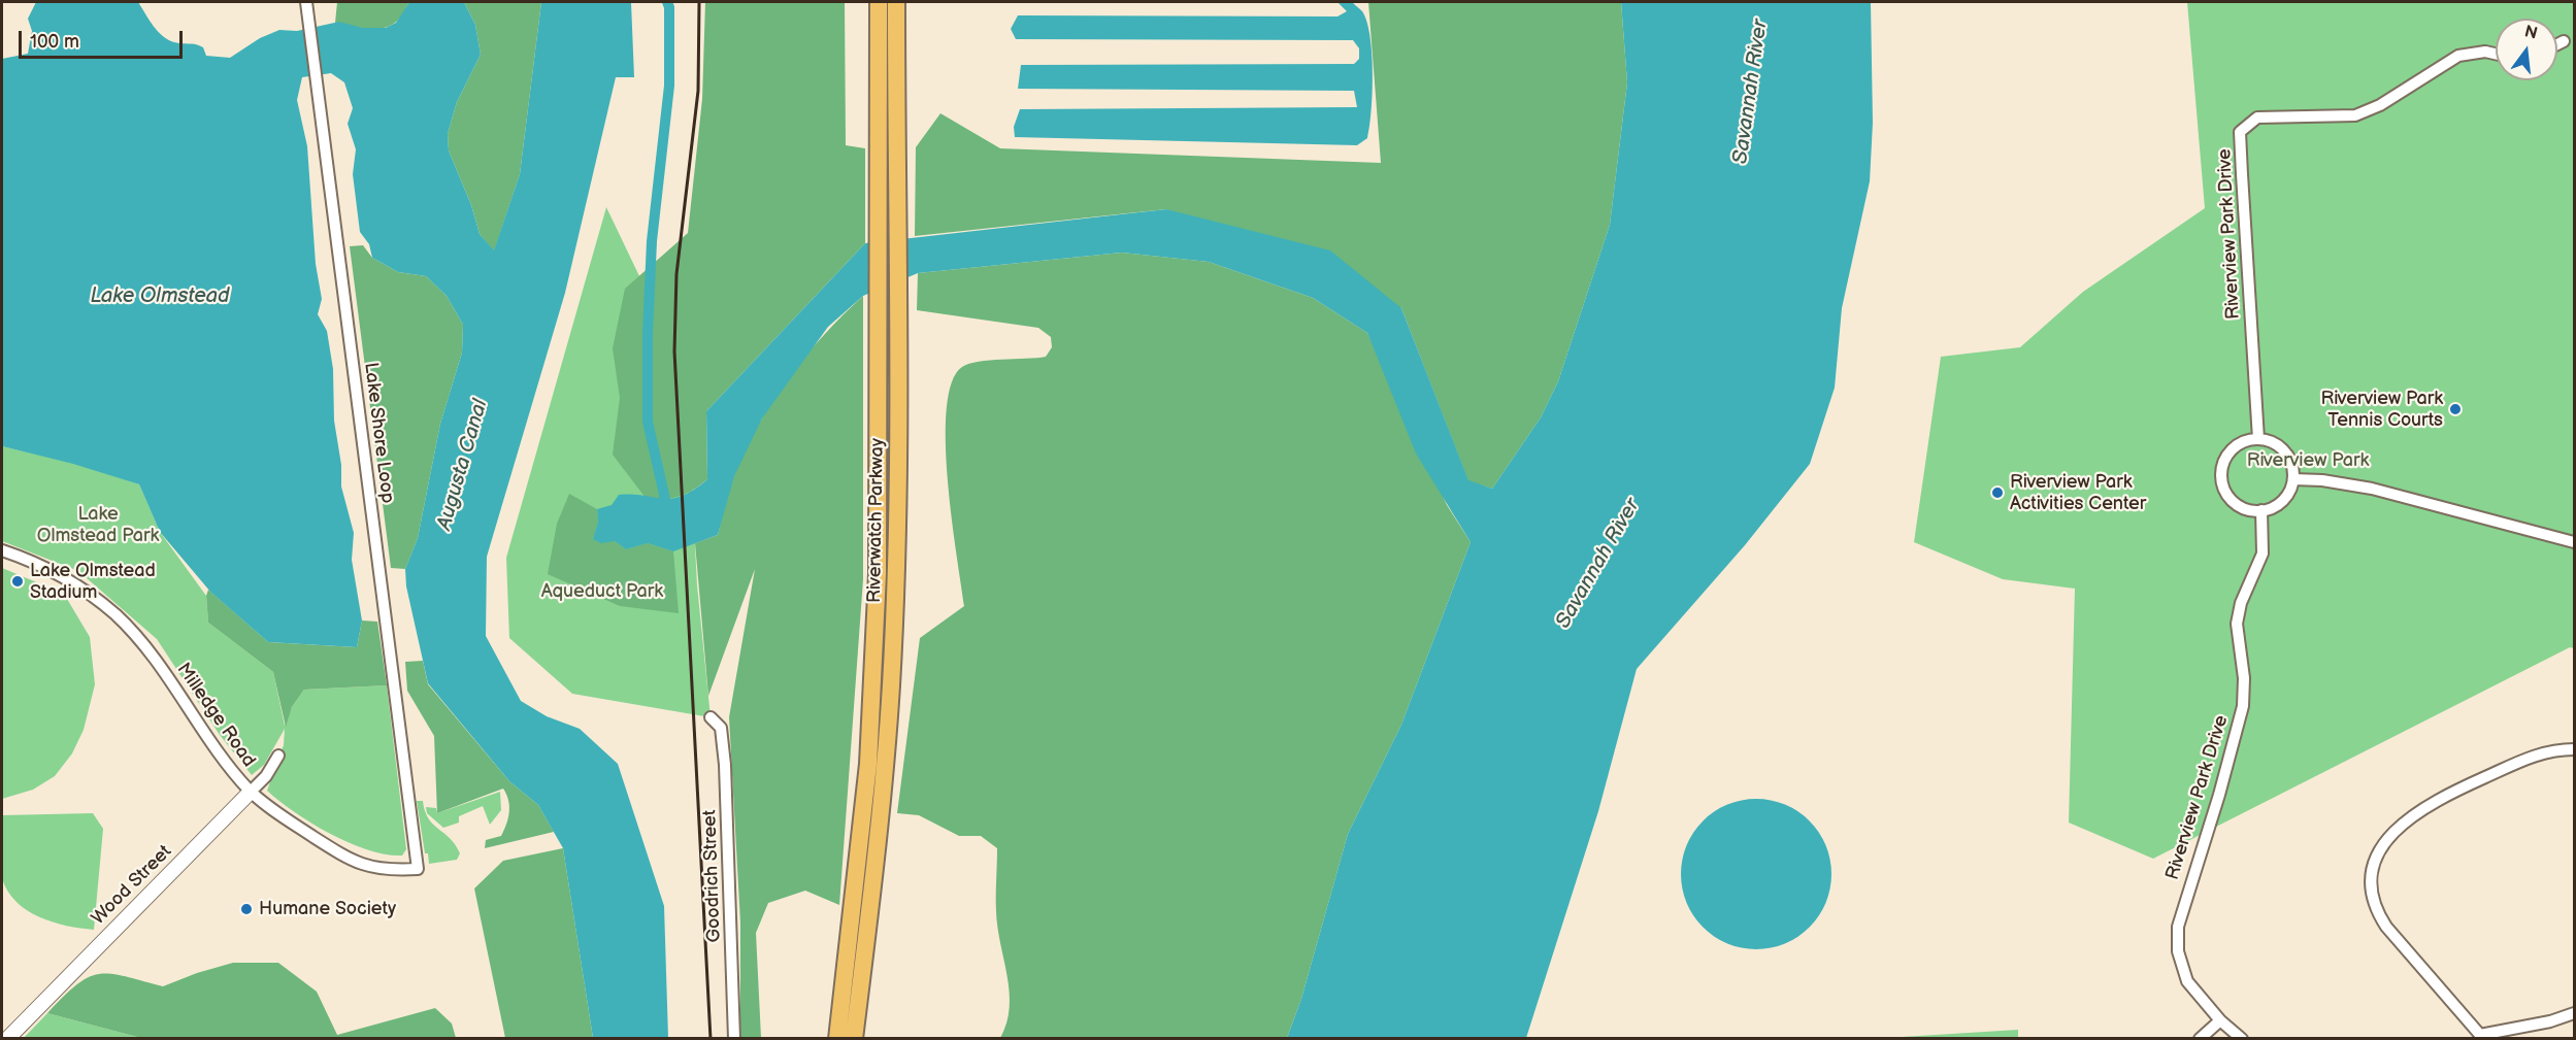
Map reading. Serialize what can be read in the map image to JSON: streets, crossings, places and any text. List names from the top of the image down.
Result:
{
  "streets": {
    "main road": ["Riverwatch Parkway"],
    "street": [
      "Riverview Park Drive",
      "Lake Shore Loop",
      "Milledge Road",
      "Goodrich Street",
      "Wood Street"
    ]
  },
  "crossings": [
    ["Lake Shore Loop", "Milledge Road"],
    ["Milledge Road", "Wood Street"]
  ],
  "water": ["Savannah River", "Lake Olmstead", "Augusta Canal"],
  "parks": ["Riverview Park", "Lake Olmstead Park", "Aqueduct Park"],
  "places": [
    "Riverview Park Tennis Courts",
    "Riverview Park Activities Center",
    "Lake Olmstead Stadium",
    "Humane Society"
  ],
  "scale_bar": "100 m",
  "north": "top"
}
